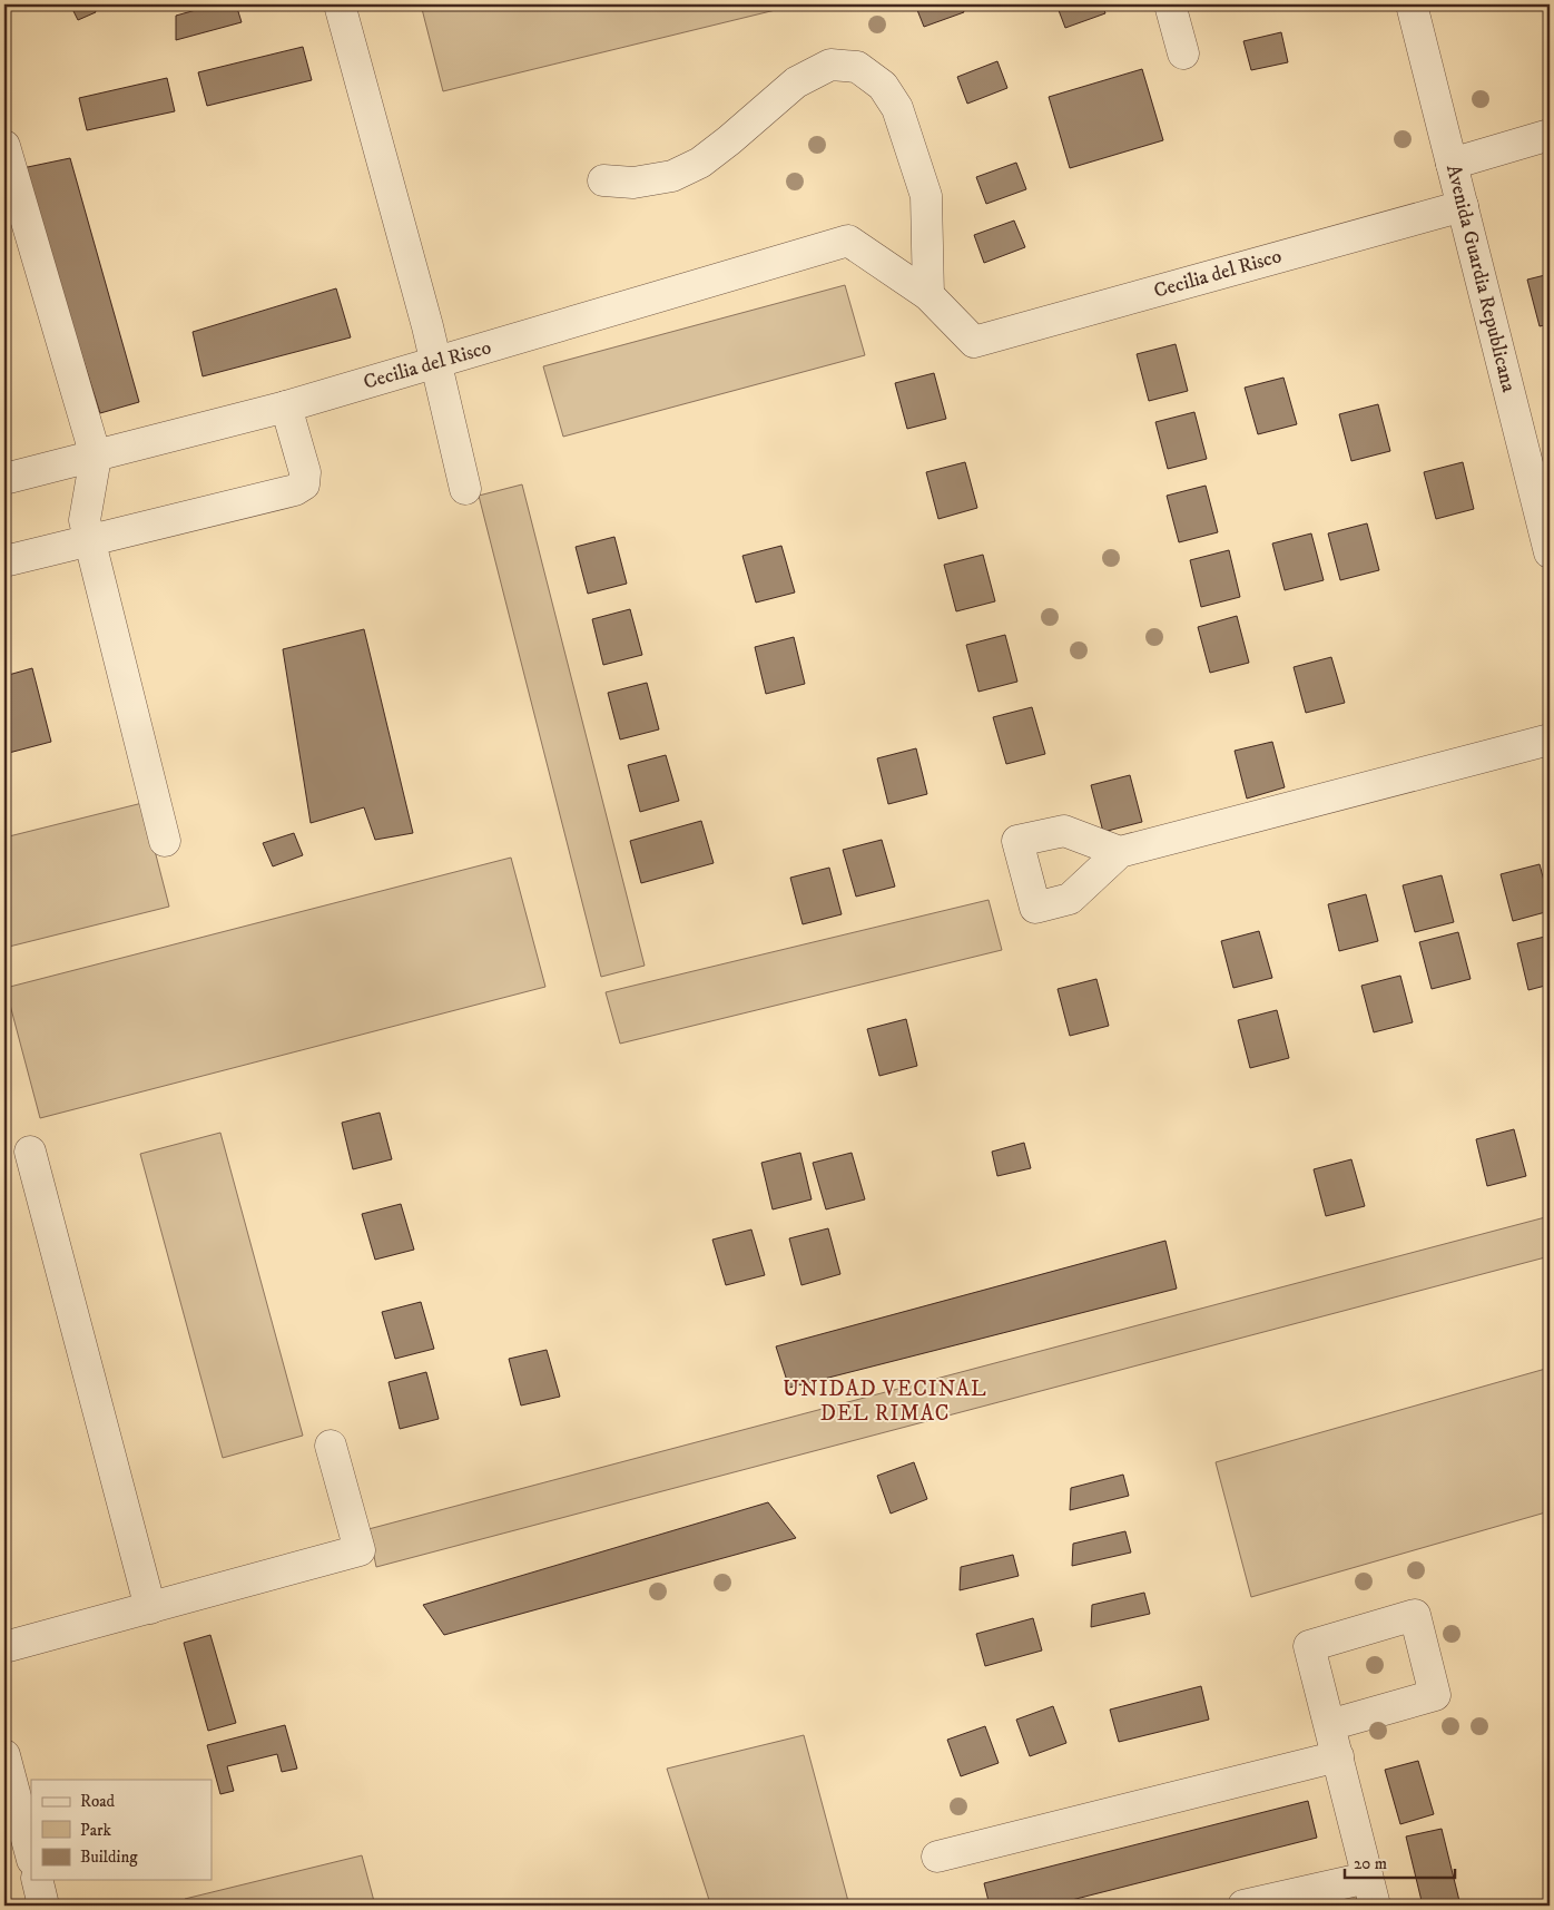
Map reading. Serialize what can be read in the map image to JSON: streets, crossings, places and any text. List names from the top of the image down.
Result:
{
  "streets": {
    "street": ["Cecilia del Risco", "Avenida Guardia Republicana"]
  },
  "crossings": [
    ["Cecilia del Risco", "Avenida Guardia Republicana"]
  ],
  "districts": ["UNIDAD VECINAL DEL RIMAC"],
  "legend": ["Road", "Park", "Building"],
  "scale_bar": "20 m"
}
